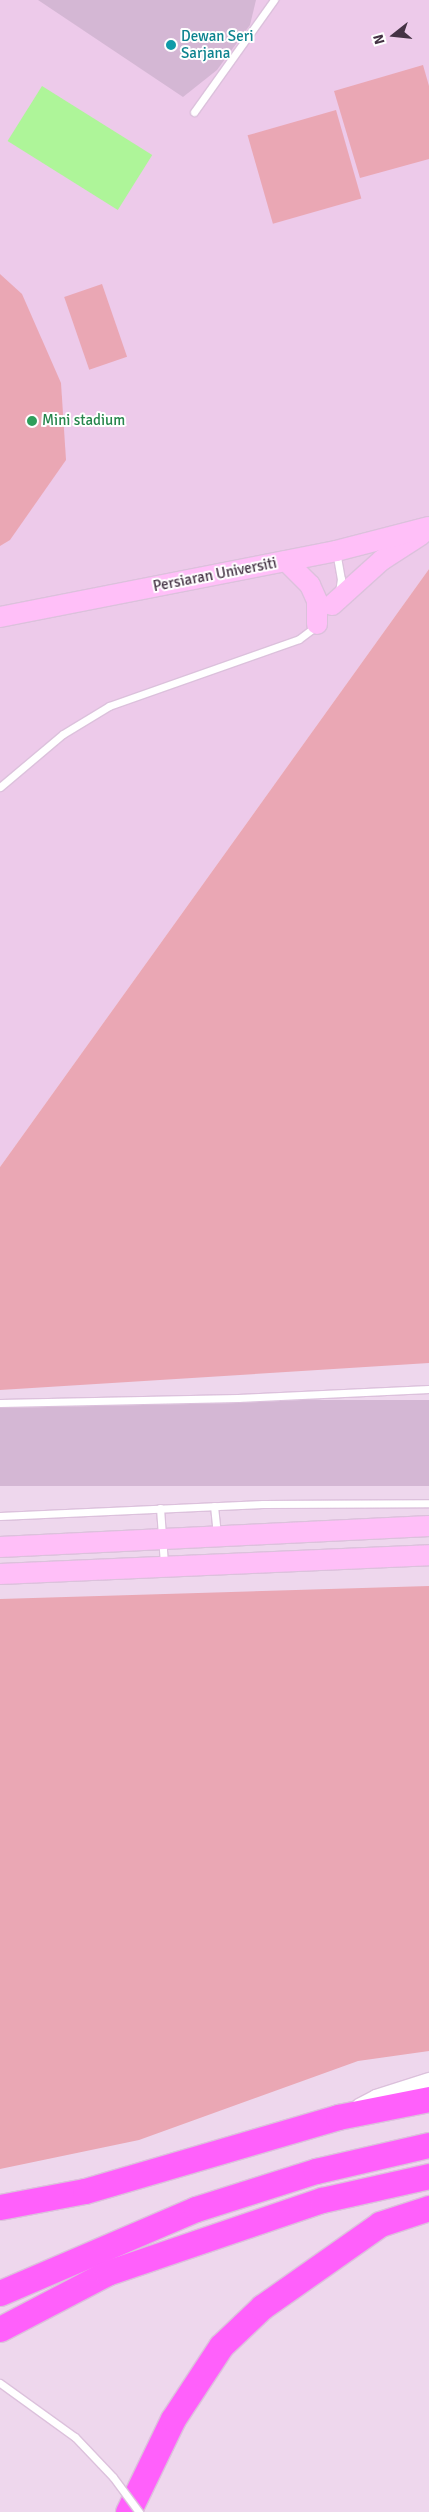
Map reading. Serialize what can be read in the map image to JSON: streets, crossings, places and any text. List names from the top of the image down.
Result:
{
  "streets": {
    "street": ["Persiaran Universiti"]
  },
  "places": ["Dewan Seri Sarjana", "Mini stadium"],
  "north": "left"
}
